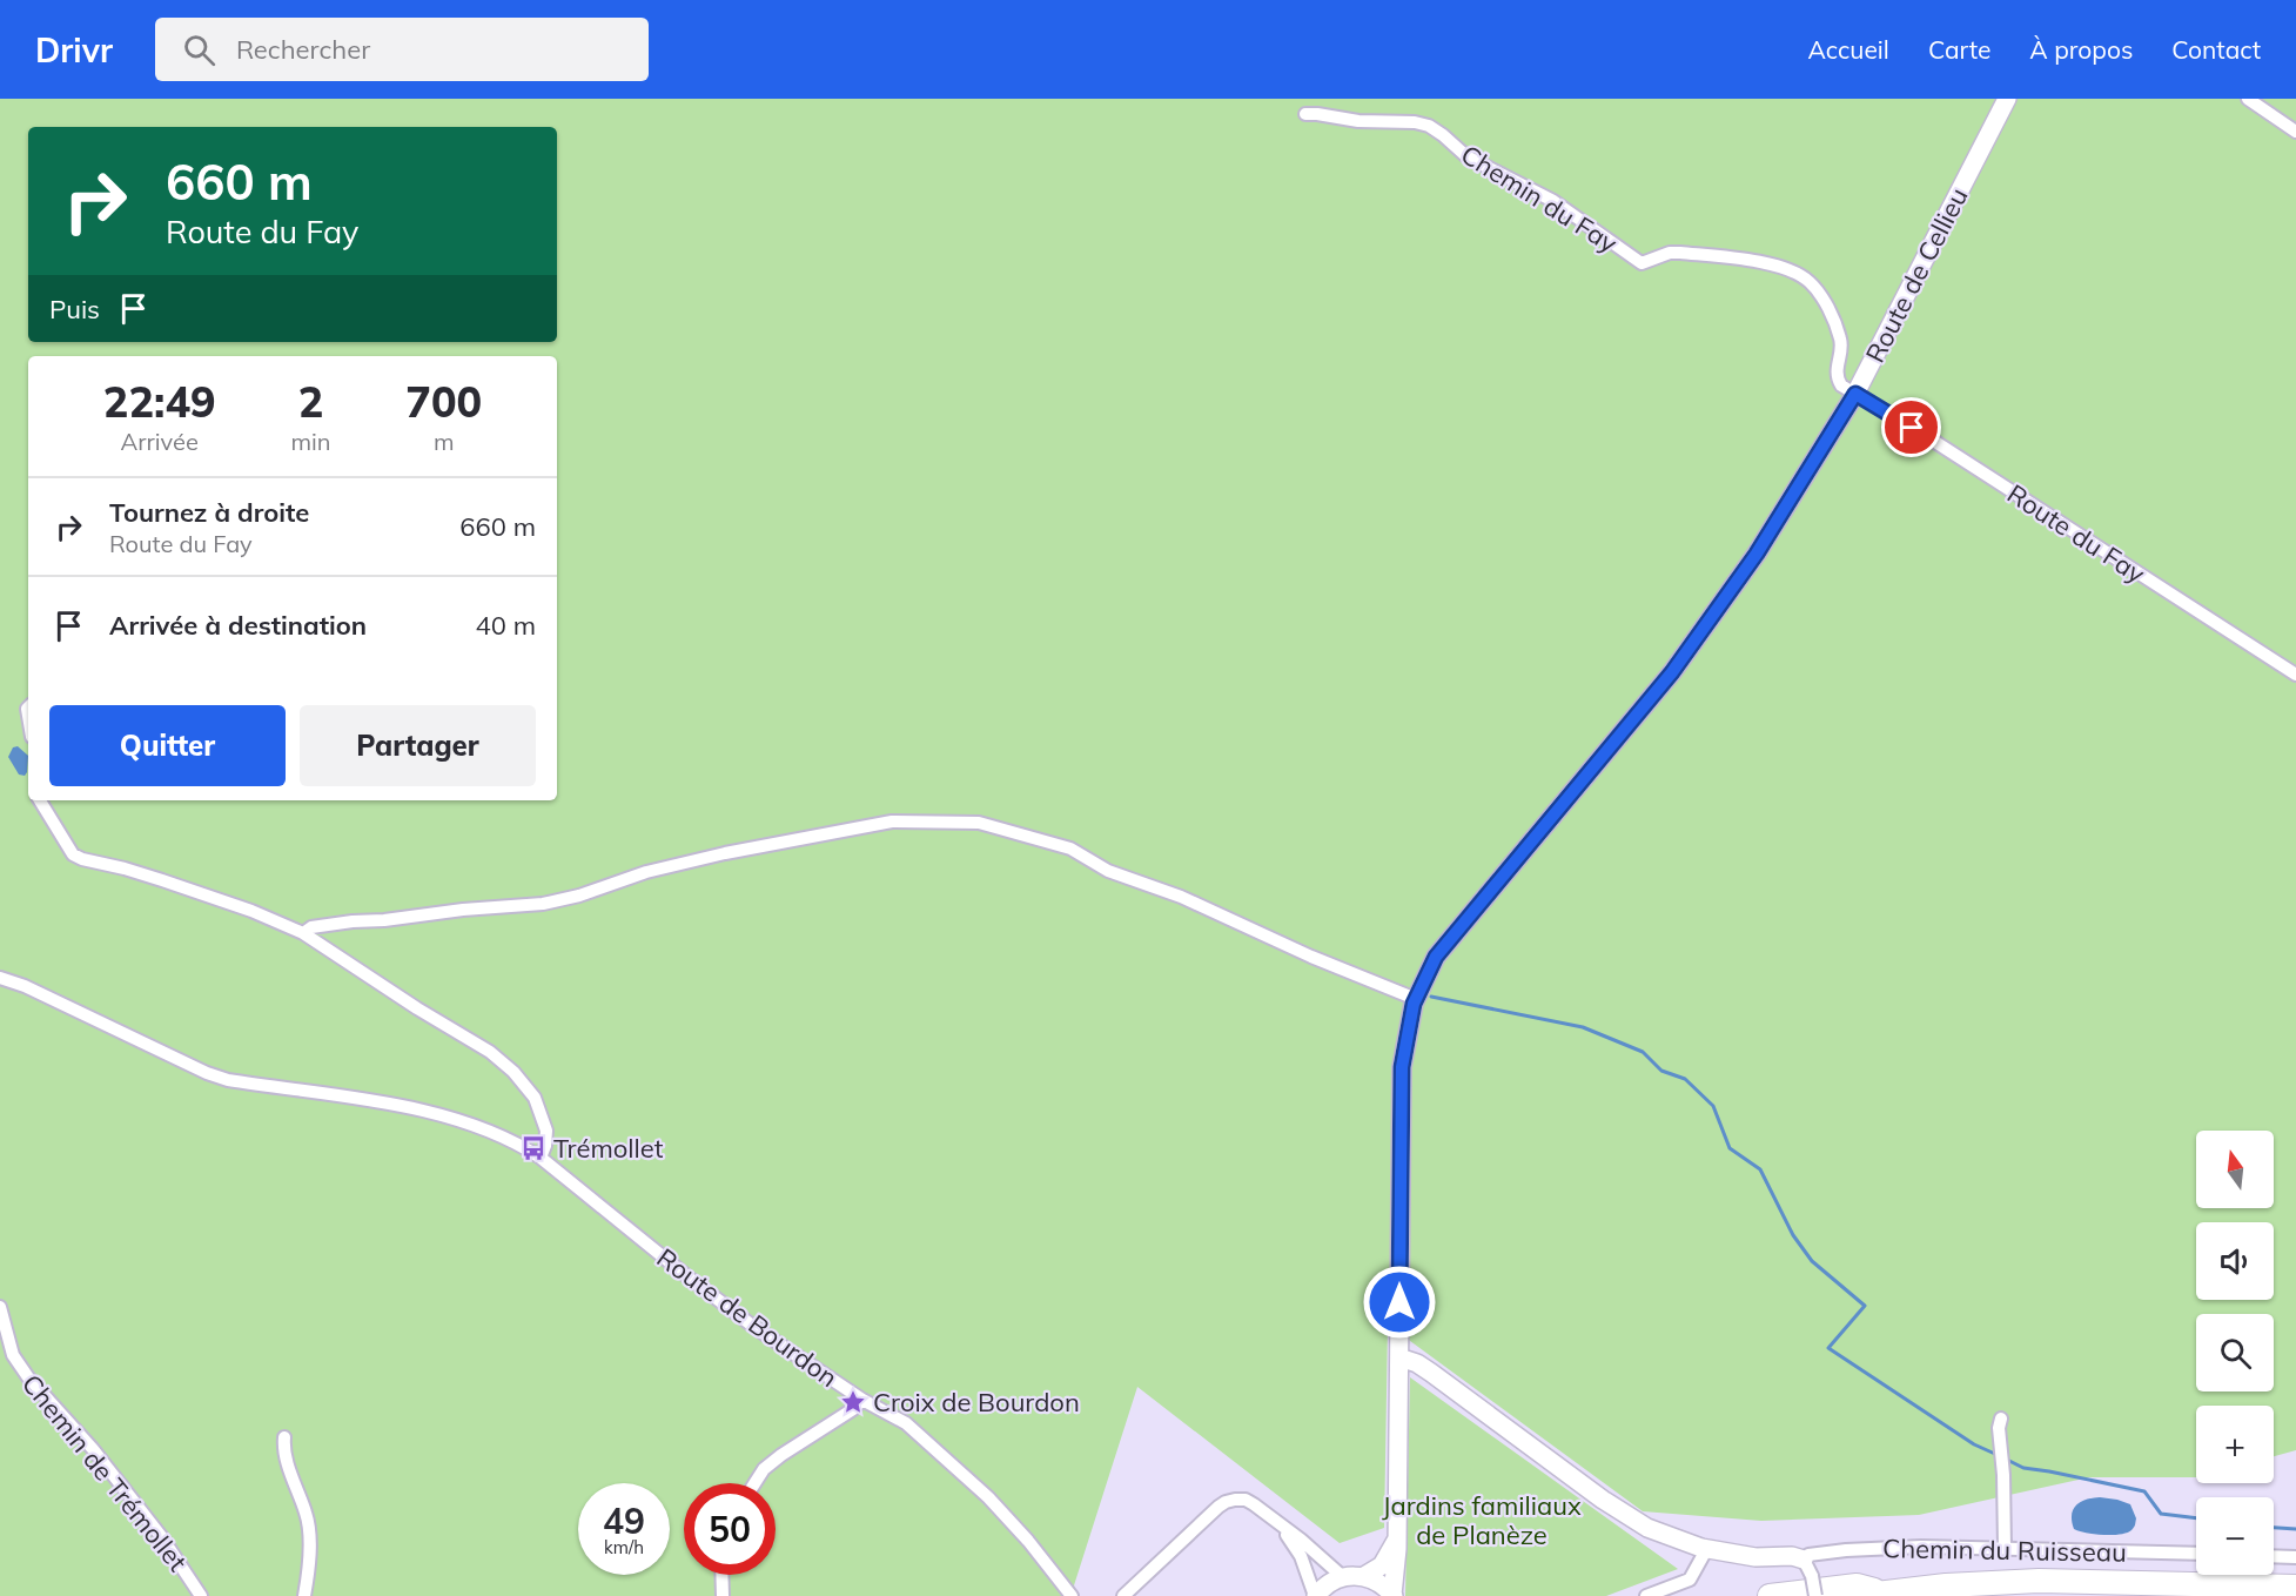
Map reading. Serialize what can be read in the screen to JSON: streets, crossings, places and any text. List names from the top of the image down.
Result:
{
  "streets": {
    "main road": ["Route de Cellieu"],
    "street": [
      "Chemin du Fay",
      "Route du Fay",
      "Route de Bourdon",
      "Chemin de Trémollet",
      "Chemin du Ruisseau"
    ]
  },
  "crossings": [
    ["Chemin du Fay", "Route de Cellieu"],
    ["Chemin du Fay", "Route du Fay"],
    ["Route de Cellieu", "Route du Fay"]
  ],
  "parks": ["Jardins familiaux de Planèze"],
  "places": {
    "bus stop": ["Trémollet"],
    "place": ["Croix de Bourdon"]
  },
  "north": "top",
  "page": {
    "header": "Drivr",
    "search": "Rechercher",
    "nav": [
      "Accueil",
      "Carte",
      "À propos",
      "Contact"
    ],
    "turn": ["660 m", "Route du Fay"],
    "then": "Puis",
    "eta": [
      "22:49",
      "Arrivée",
      "2",
      "min",
      "700",
      "m"
    ],
    "list": [
      {
        "name": "Tournez à droite",
        "note": "Route du Fay",
        "value": "660 m"
      },
      {
        "name": "Arrivée à destination",
        "value": "40 m"
      }
    ],
    "buttons": ["Quitter", "Partager"],
    "map_buttons": ["+", "−"],
    "speed": "49 km/h",
    "limit": "50"
  }
}
